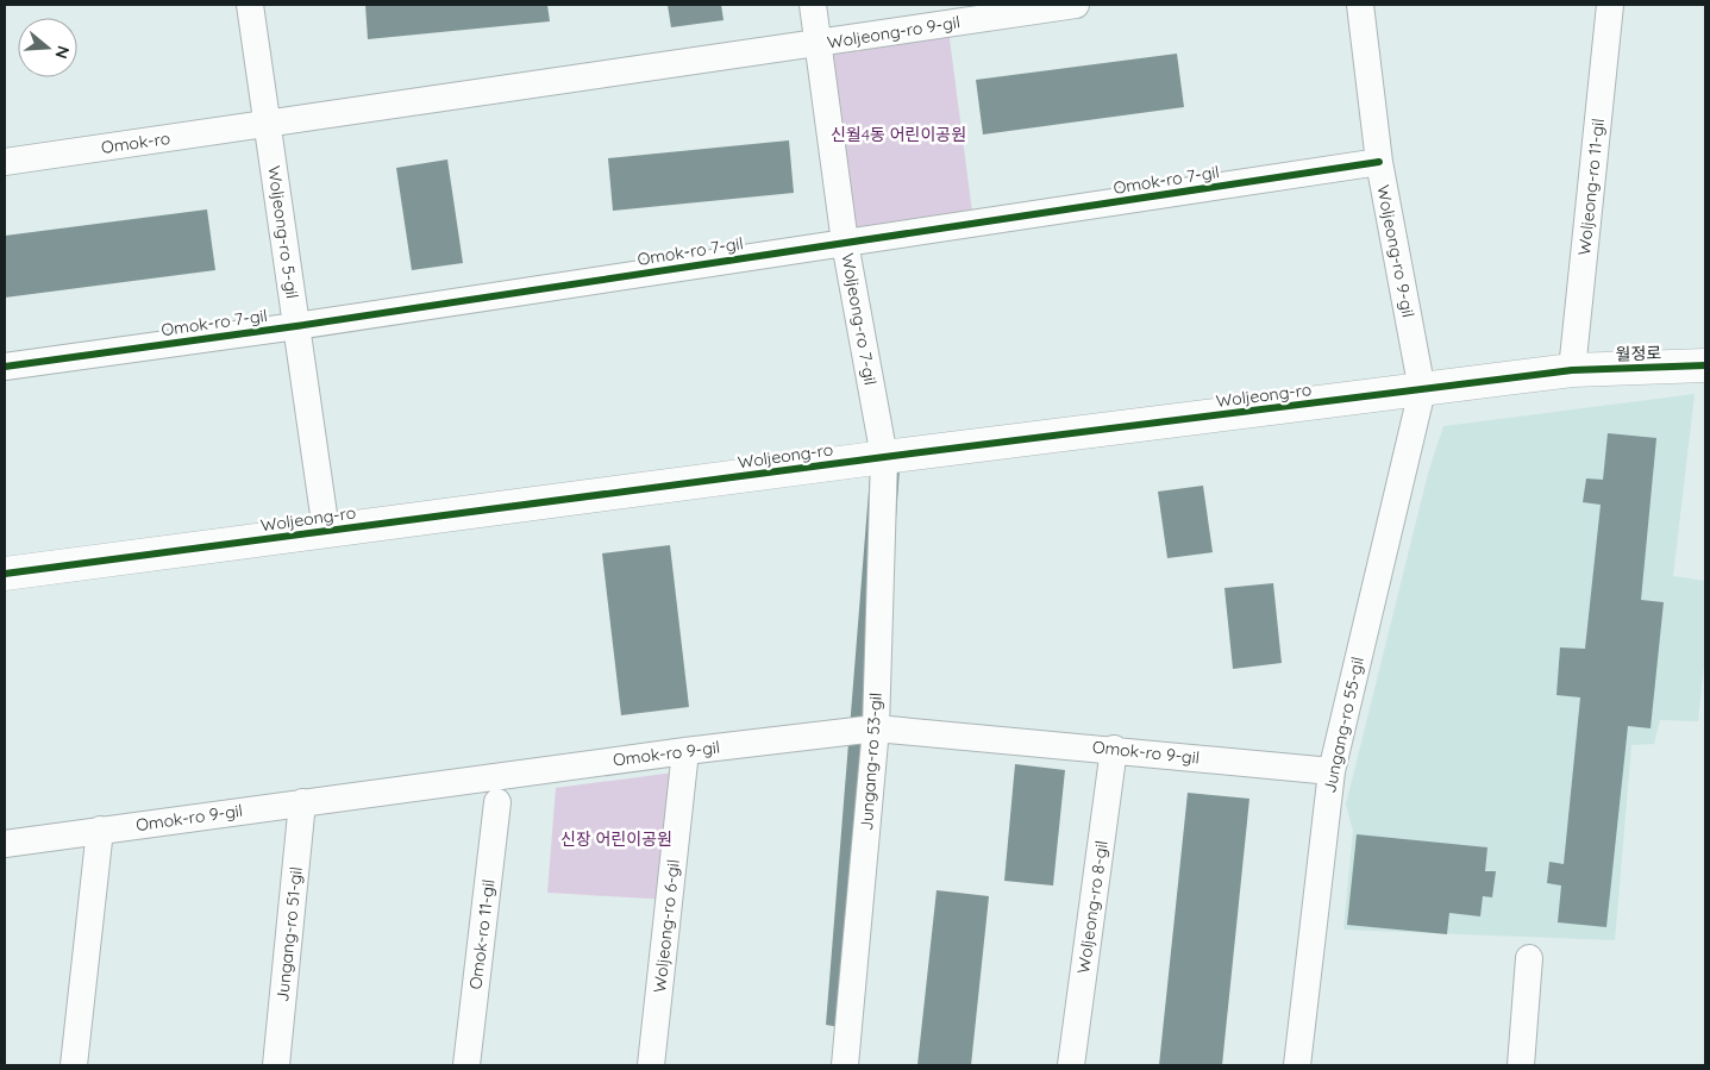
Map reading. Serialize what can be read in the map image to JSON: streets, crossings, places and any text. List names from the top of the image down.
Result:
{
  "streets": {
    "street": [
      "Woljeong-ro 9-gil",
      "Omok-ro",
      "Omok-ro 7-gil",
      "Woljeong-ro 11-gil",
      "Woljeong-ro 5-gil",
      "Woljeong-ro 7-gil",
      "월정로",
      "Woljeong-ro",
      "Jungang-ro 55-gil",
      "Omok-ro 9-gil",
      "Jungang-ro 53-gil",
      "Woljeong-ro 8-gil",
      "Woljeong-ro 6-gil",
      "Jungang-ro 51-gil",
      "Omok-ro 11-gil"
    ]
  },
  "crossings": [
    ["Woljeong-ro 9-gil", "Omok-ro"],
    ["Woljeong-ro 9-gil", "Omok-ro 7-gil"],
    ["Woljeong-ro 9-gil", "Woljeong-ro 5-gil"],
    ["Woljeong-ro 9-gil", "Woljeong-ro 7-gil"],
    ["Woljeong-ro 9-gil", "Woljeong-ro"],
    ["Woljeong-ro 9-gil", "Jungang-ro 55-gil"],
    ["Omok-ro", "Woljeong-ro 5-gil"],
    ["Omok-ro 7-gil", "Woljeong-ro 5-gil"],
    ["Omok-ro 7-gil", "Woljeong-ro 7-gil"],
    ["Woljeong-ro 11-gil", "월정로"],
    ["Woljeong-ro 11-gil", "Woljeong-ro"],
    ["Woljeong-ro 5-gil", "Woljeong-ro"],
    ["Woljeong-ro 7-gil", "Woljeong-ro"],
    ["Woljeong-ro 7-gil", "Jungang-ro 53-gil"],
    ["월정로", "Woljeong-ro"],
    ["Woljeong-ro", "Jungang-ro 55-gil"],
    ["Woljeong-ro", "Jungang-ro 53-gil"],
    ["Jungang-ro 55-gil", "Omok-ro 9-gil"],
    ["Omok-ro 9-gil", "Jungang-ro 53-gil"],
    ["Omok-ro 9-gil", "Woljeong-ro 8-gil"],
    ["Omok-ro 9-gil", "Woljeong-ro 6-gil"],
    ["Omok-ro 9-gil", "Jungang-ro 51-gil"]
  ],
  "parks": ["신월4동 어린이공원", "신장 어린이공원"],
  "north": "right"
}
